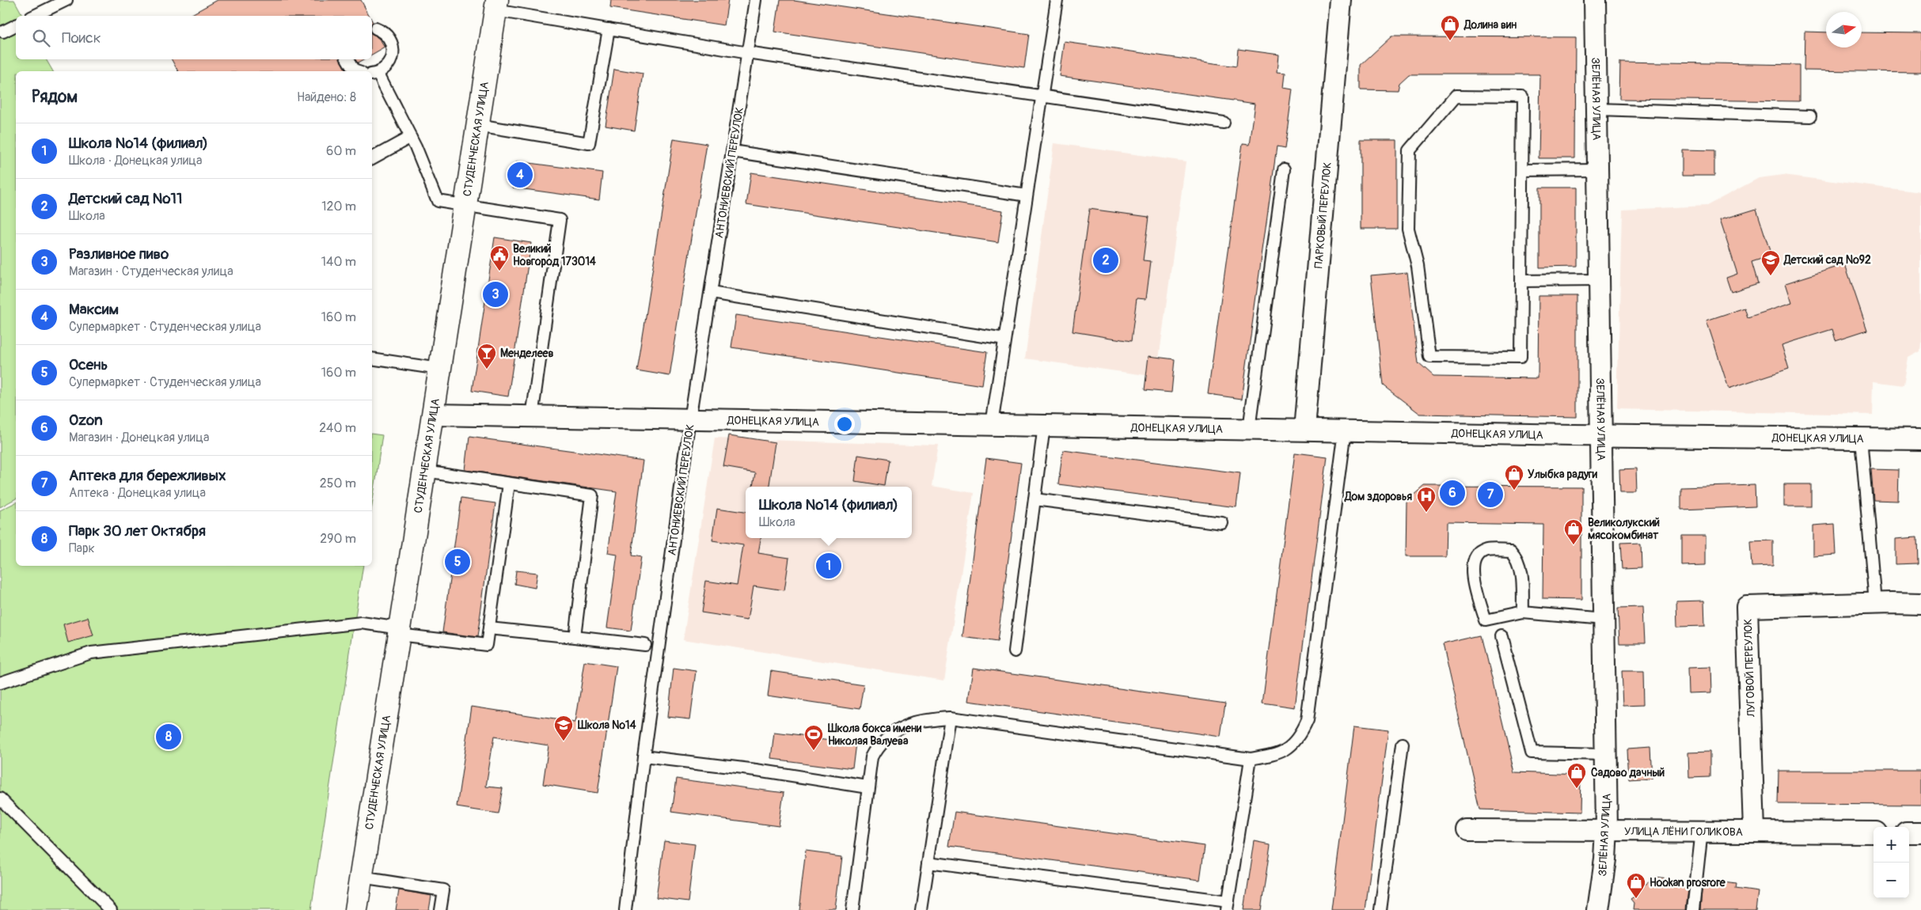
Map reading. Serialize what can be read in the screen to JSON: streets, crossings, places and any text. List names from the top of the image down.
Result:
{
  "streets": {
    "street": [
      "ЗЕЛЁНАЯ УЛИЦА",
      "СТУДЕНЧЕСКАЯ УЛИЦА",
      "ПАРКОВЫЙ ПЕРЕУЛОК",
      "ДОНЕЦКАЯ УЛИЦА",
      "ЛУГОВОЙ ПЕРЕУЛОК",
      "УЛИЦА ЛЁНИ ГОЛИКОВА"
    ],
    "lane": ["АНТОНИЕВСКИЙ ПЕРЕУЛОК"]
  },
  "crossings": [
    ["ЗЕЛЁНАЯ УЛИЦА", "ДОНЕЦКАЯ УЛИЦА"],
    ["ЗЕЛЁНАЯ УЛИЦА", "УЛИЦА ЛЁНИ ГОЛИКОВА"],
    ["СТУДЕНЧЕСКАЯ УЛИЦА", "ДОНЕЦКАЯ УЛИЦА"],
    ["АНТОНИЕВСКИЙ ПЕРЕУЛОК", "ДОНЕЦКАЯ УЛИЦА"],
    ["ПАРКОВЫЙ ПЕРЕУЛОК", "ДОНЕЦКАЯ УЛИЦА"],
    ["ЛУГОВОЙ ПЕРЕУЛОК", "УЛИЦА ЛЁНИ ГОЛИКОВА"]
  ],
  "places": {
    "shop": [
      "Долина вин",
      "Улыбка радуги",
      "Великолукский мясокомбинат",
      "Садово дачный",
      "Hookan prosrore"
    ],
    "public building": ["Великий Новгород 173014"],
    "school or university": ["Детский сад №92", "Школа №14"],
    "bar": ["Менделеев"],
    "hospital": ["Дом здоровья"],
    "sports": ["Школа бокса имени Николая Валуева"]
  },
  "north": "right",
  "page": {
    "search": "Поиск",
    "heading": ["Рядом", "Найдено: 8"],
    "list": [
      {
        "mark": "1",
        "name": "Школа №14 (филиал)",
        "note": "Школа · Донецкая улица",
        "value": "60 m"
      },
      {
        "mark": "2",
        "name": "Детский сад №11",
        "note": "Школа",
        "value": "120 m"
      },
      {
        "mark": "3",
        "name": "Разливное пиво",
        "note": "Магазин · Студенческая улица",
        "value": "140 m"
      },
      {
        "mark": "4",
        "name": "Максим",
        "note": "Супермаркет · Студенческая улица",
        "value": "160 m"
      },
      {
        "mark": "5",
        "name": "Осень",
        "note": "Супермаркет · Студенческая улица",
        "value": "160 m"
      },
      {
        "mark": "6",
        "name": "Ozon",
        "note": "Магазин · Донецкая улица",
        "value": "240 m"
      },
      {
        "mark": "7",
        "name": "Аптека для бережливых",
        "note": "Аптека · Донецкая улица",
        "value": "250 m"
      },
      {
        "mark": "8",
        "name": "Парк 30 лет Октября",
        "note": "Парк",
        "value": "290 m"
      }
    ],
    "pins": [
      "4",
      "2",
      "3",
      "6",
      "7",
      "5",
      "1",
      "8"
    ],
    "popup": ["Школа №14 (филиал)", "Школа"],
    "map_buttons": ["+", "−"]
  }
}
